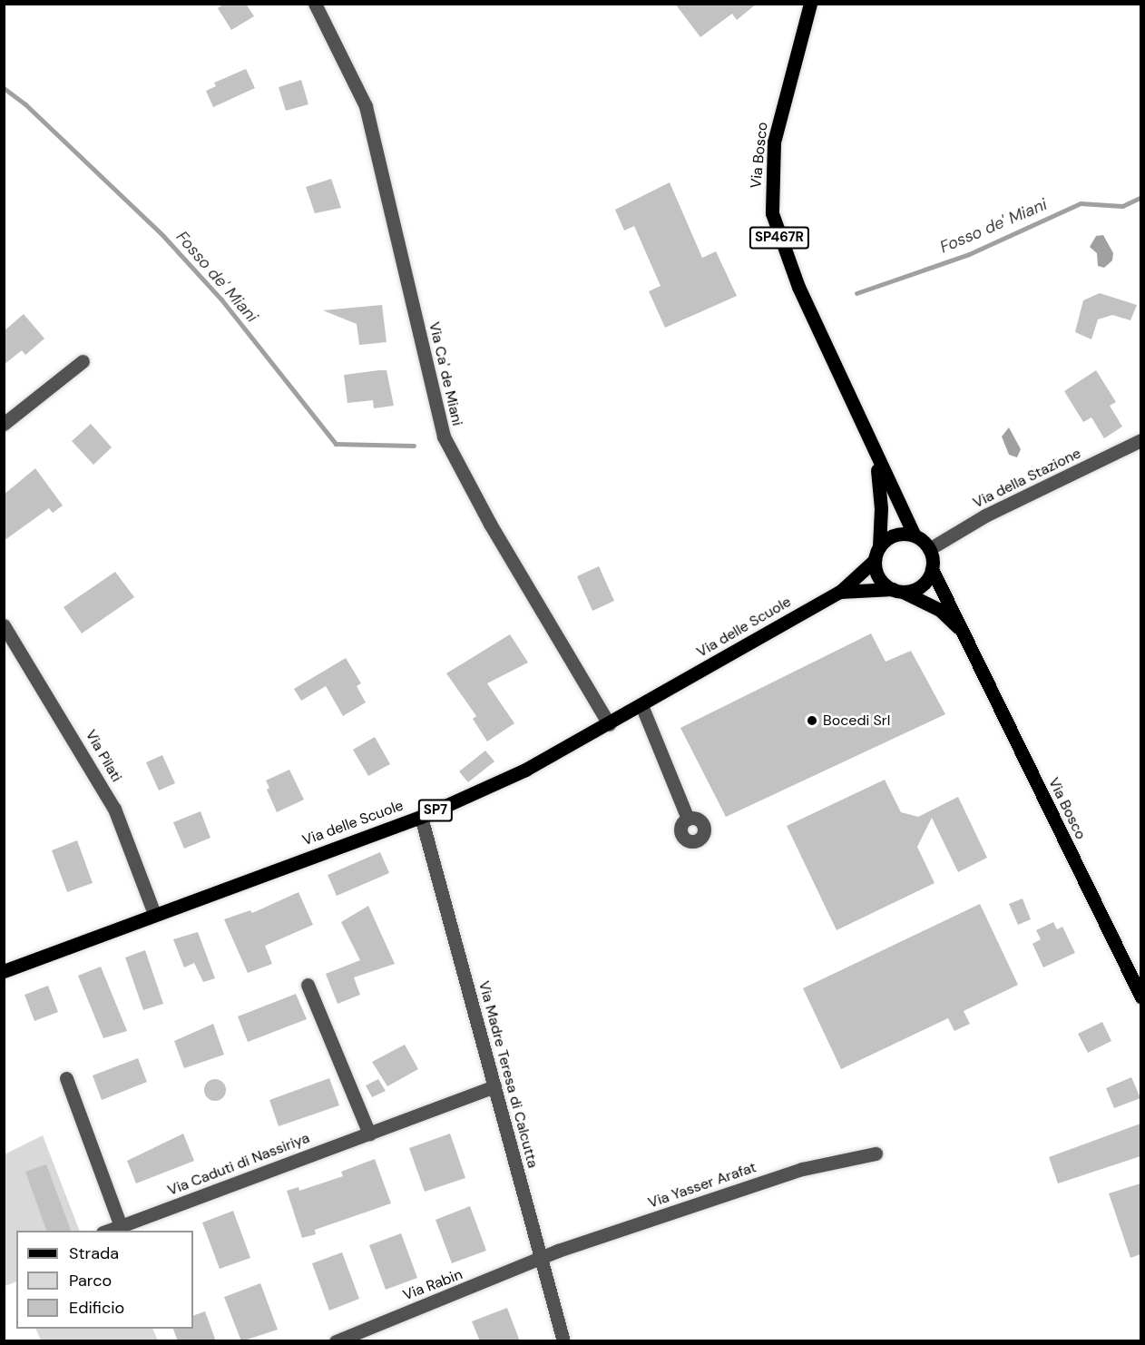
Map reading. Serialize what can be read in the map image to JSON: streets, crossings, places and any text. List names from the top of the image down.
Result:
{
  "streets": {
    "main road": [
      "Via Bosco",
      "SP467R",
      "Via delle Scuole",
      "SP7"
    ],
    "street": [
      "Via Ca' de Miani",
      "Via della Stazione",
      "Via Pilati",
      "Via Madre Teresa di Calcutta",
      "Via Caduti di Nassiriya",
      "Via Yasser Arafat",
      "Via Rabin"
    ]
  },
  "crossings": [
    ["Via Bosco", "Via della Stazione"],
    ["Via Bosco", "Via delle Scuole"],
    ["Via Ca' de Miani", "Via delle Scuole"],
    ["Via della Stazione", "Via delle Scuole"],
    ["Via delle Scuole", "Via Pilati"],
    ["Via delle Scuole", "Via Madre Teresa di Calcutta"],
    ["Via Madre Teresa di Calcutta", "Via Caduti di Nassiriya"],
    ["Via Madre Teresa di Calcutta", "Via Yasser Arafat"],
    ["Via Madre Teresa di Calcutta", "Via Rabin"],
    ["Via Yasser Arafat", "Via Rabin"]
  ],
  "water": ["Fosso de' Miani"],
  "places": ["Bocedi Srl"],
  "legend": ["Strada", "Parco", "Edificio"]
}
